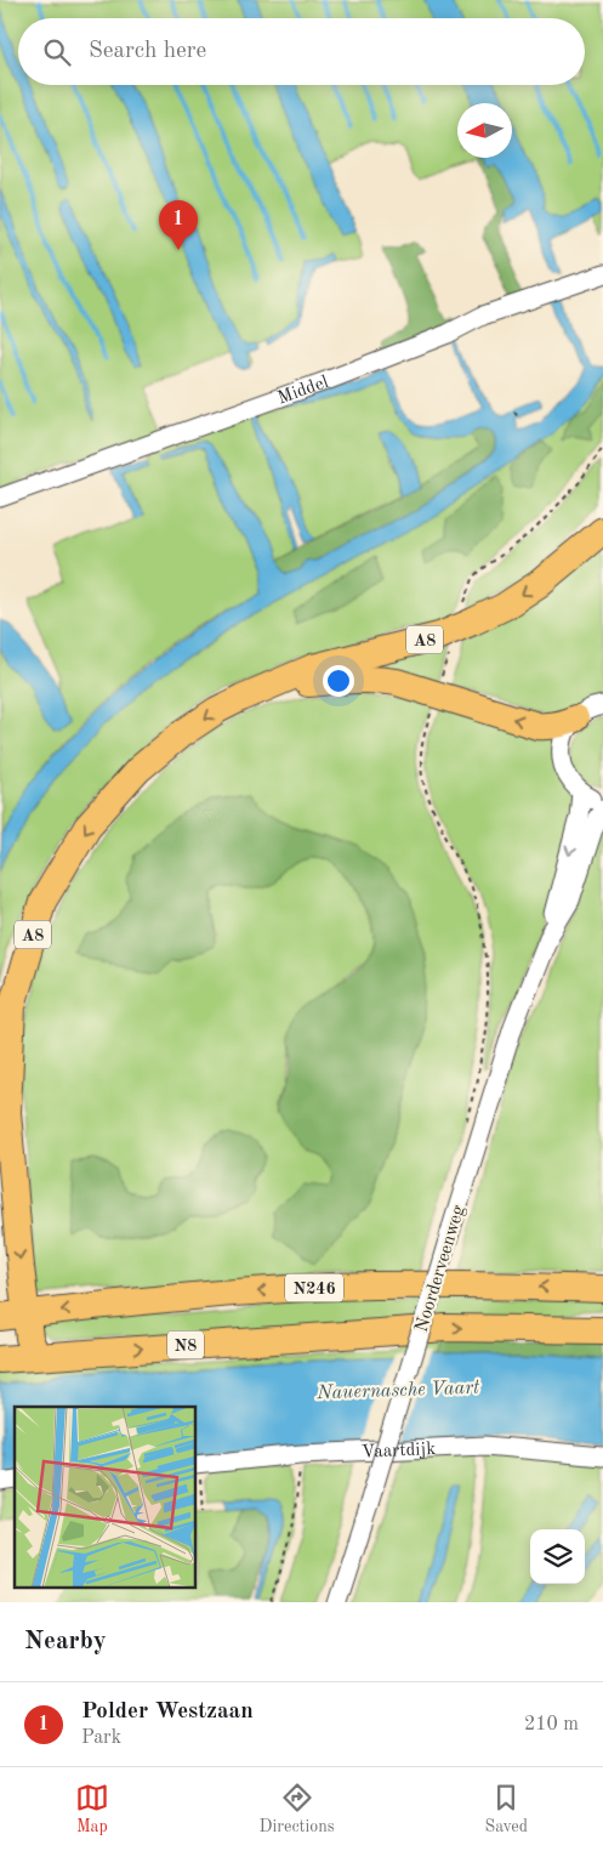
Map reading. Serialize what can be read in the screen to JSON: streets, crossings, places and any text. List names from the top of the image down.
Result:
{
  "streets": {
    "highway": ["A8", "N246", "N8"],
    "street": ["Middel", "Noorderveenweg", "Vaartdijk"]
  },
  "crossings": [
    ["A8", "N246"],
    ["A8", "N8"]
  ],
  "water": ["Nauernasche Vaart"],
  "north": "left",
  "page": {
    "search": "Search here",
    "pins": "1",
    "heading": "Nearby",
    "list": [
      {
        "mark": "1",
        "name": "Polder Westzaan",
        "note": "Park",
        "value": "210 m"
      }
    ],
    "nav": ["Map", "Directions", "Saved"]
  }
}
